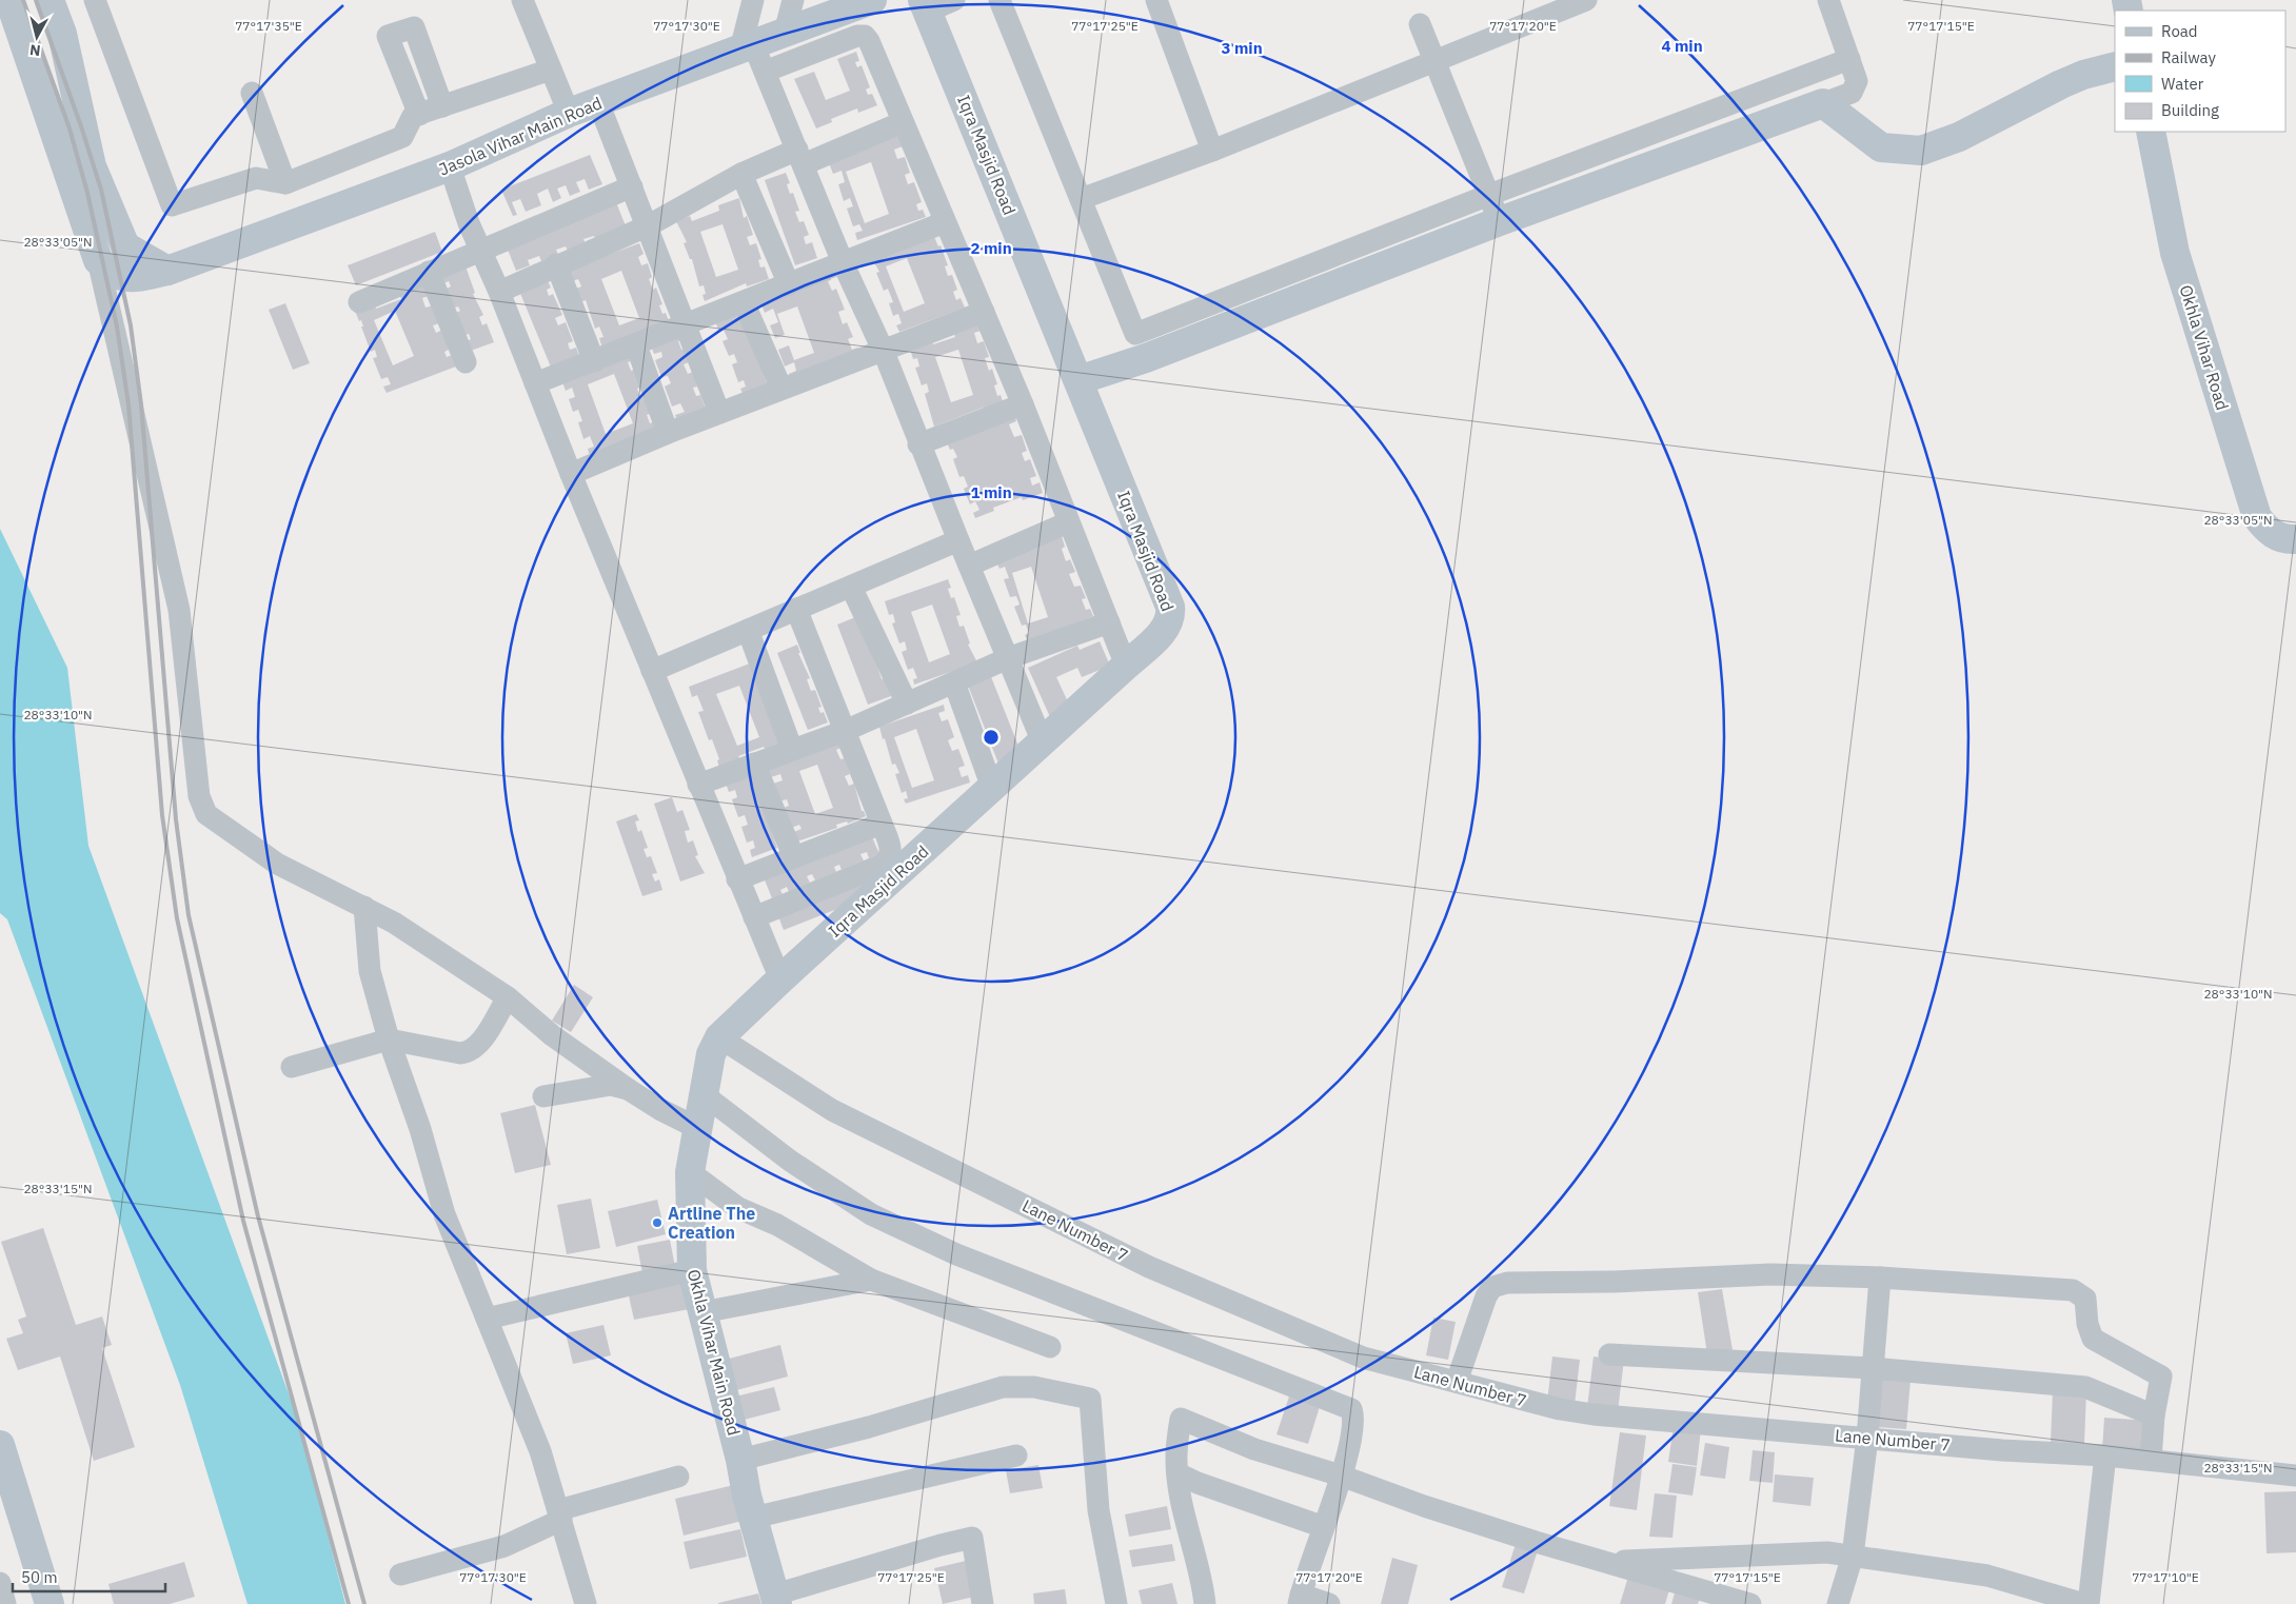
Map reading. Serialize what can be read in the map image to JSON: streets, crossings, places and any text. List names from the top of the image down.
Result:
{
  "streets": {
    "street": [
      "Jasola Vihar Main Road",
      "Iqra Masjid Road",
      "Okhla Vihar Road",
      "Lane Number 7",
      "Okhla Vihar Main Road"
    ]
  },
  "crossings": [
    ["Iqra Masjid Road", "Lane Number 7"],
    ["Iqra Masjid Road", "Okhla Vihar Main Road"],
    ["Lane Number 7", "Okhla Vihar Main Road"]
  ],
  "places": ["Artline The Creation"],
  "legend": [
    "Road",
    "Railway",
    "Water",
    "Building"
  ],
  "scale_bar": "50 m",
  "north": "bottom",
  "coordinates": [
    "77°17'35\"E",
    "77°17'30\"E",
    "77°17'25\"E",
    "77°17'20\"E",
    "77°17'15\"E",
    "28°33'05\"N",
    "28°33'10\"N",
    "28°33'15\"N",
    "77°17'10\"E"
  ],
  "rings": [
    "4 min",
    "3 min",
    "2 min",
    "1 min"
  ]
}
